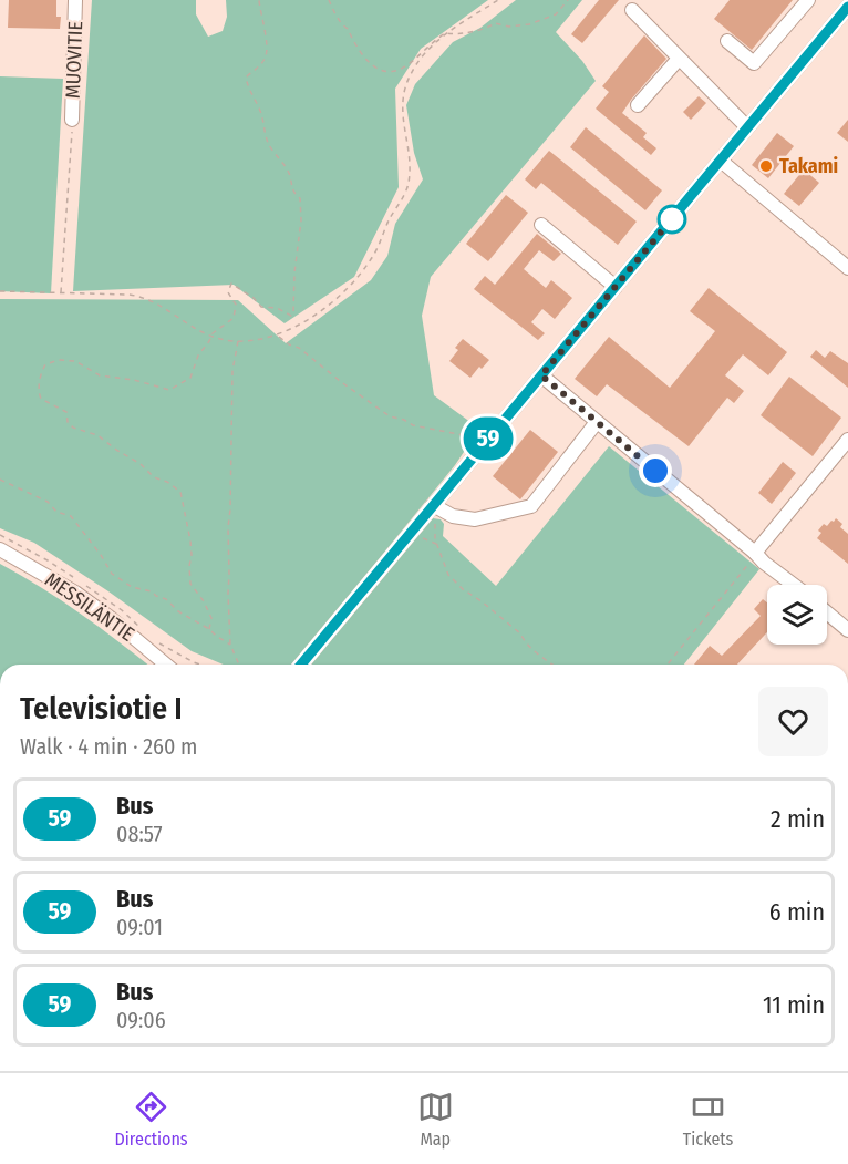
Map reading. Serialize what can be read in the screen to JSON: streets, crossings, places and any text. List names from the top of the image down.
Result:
{
  "streets": {
    "street": ["MUOVITIE", "MESSILÄNTIE"]
  },
  "places": ["Takami"],
  "lines": ["bus line 59"],
  "page": {
    "on_map": "59",
    "heading": ["Televisiotie I", "Walk · 4 min · 260 m"],
    "list": [
      {
        "mark": "59",
        "name": "Bus",
        "note": "08:57",
        "value": "2 min"
      },
      {
        "mark": "59",
        "name": "Bus",
        "note": "09:01",
        "value": "6 min"
      },
      {
        "mark": "59",
        "name": "Bus",
        "note": "09:06",
        "value": "11 min"
      }
    ],
    "tabs": ["Directions", "Map", "Tickets"]
  }
}
